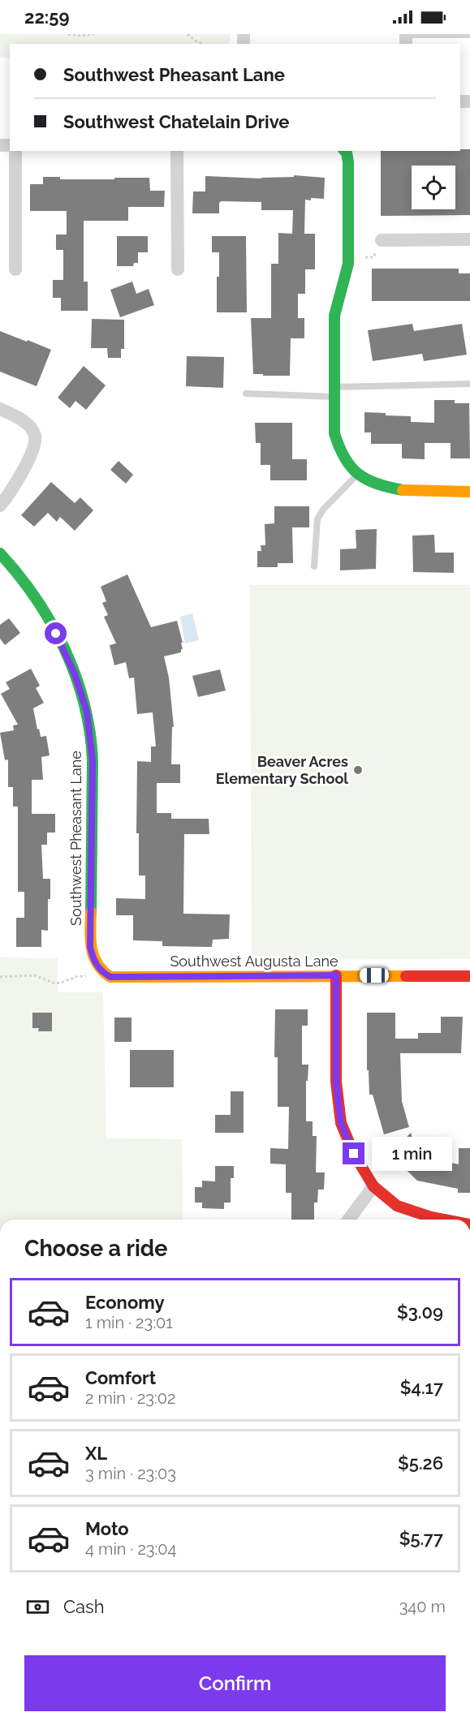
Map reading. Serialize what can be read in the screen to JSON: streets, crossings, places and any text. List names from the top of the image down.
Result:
{
  "streets": {
    "street": ["Southwest Pheasant Lane", "Southwest Augusta Lane"]
  },
  "crossings": [
    ["Southwest Pheasant Lane", "Southwest Augusta Lane"]
  ],
  "places": ["Beaver Acres Elementary School"],
  "page": {
    "status": "22:59",
    "banner": ["Southwest Pheasant Lane", "Southwest Chatelain Drive"],
    "bubble": "1 min",
    "heading": "Choose a ride",
    "list": [
      {
        "name": "Economy",
        "note": "1 min · 23:01",
        "value": "$3.09"
      },
      {
        "name": "Comfort",
        "note": "2 min · 23:02",
        "value": "$4.17"
      },
      {
        "name": "XL",
        "note": "3 min · 23:03",
        "value": "$5.26"
      },
      {
        "name": "Moto",
        "note": "4 min · 23:04",
        "value": "$5.77"
      }
    ],
    "pay": ["Cash", "340 m"],
    "buttons": "Confirm"
  }
}
